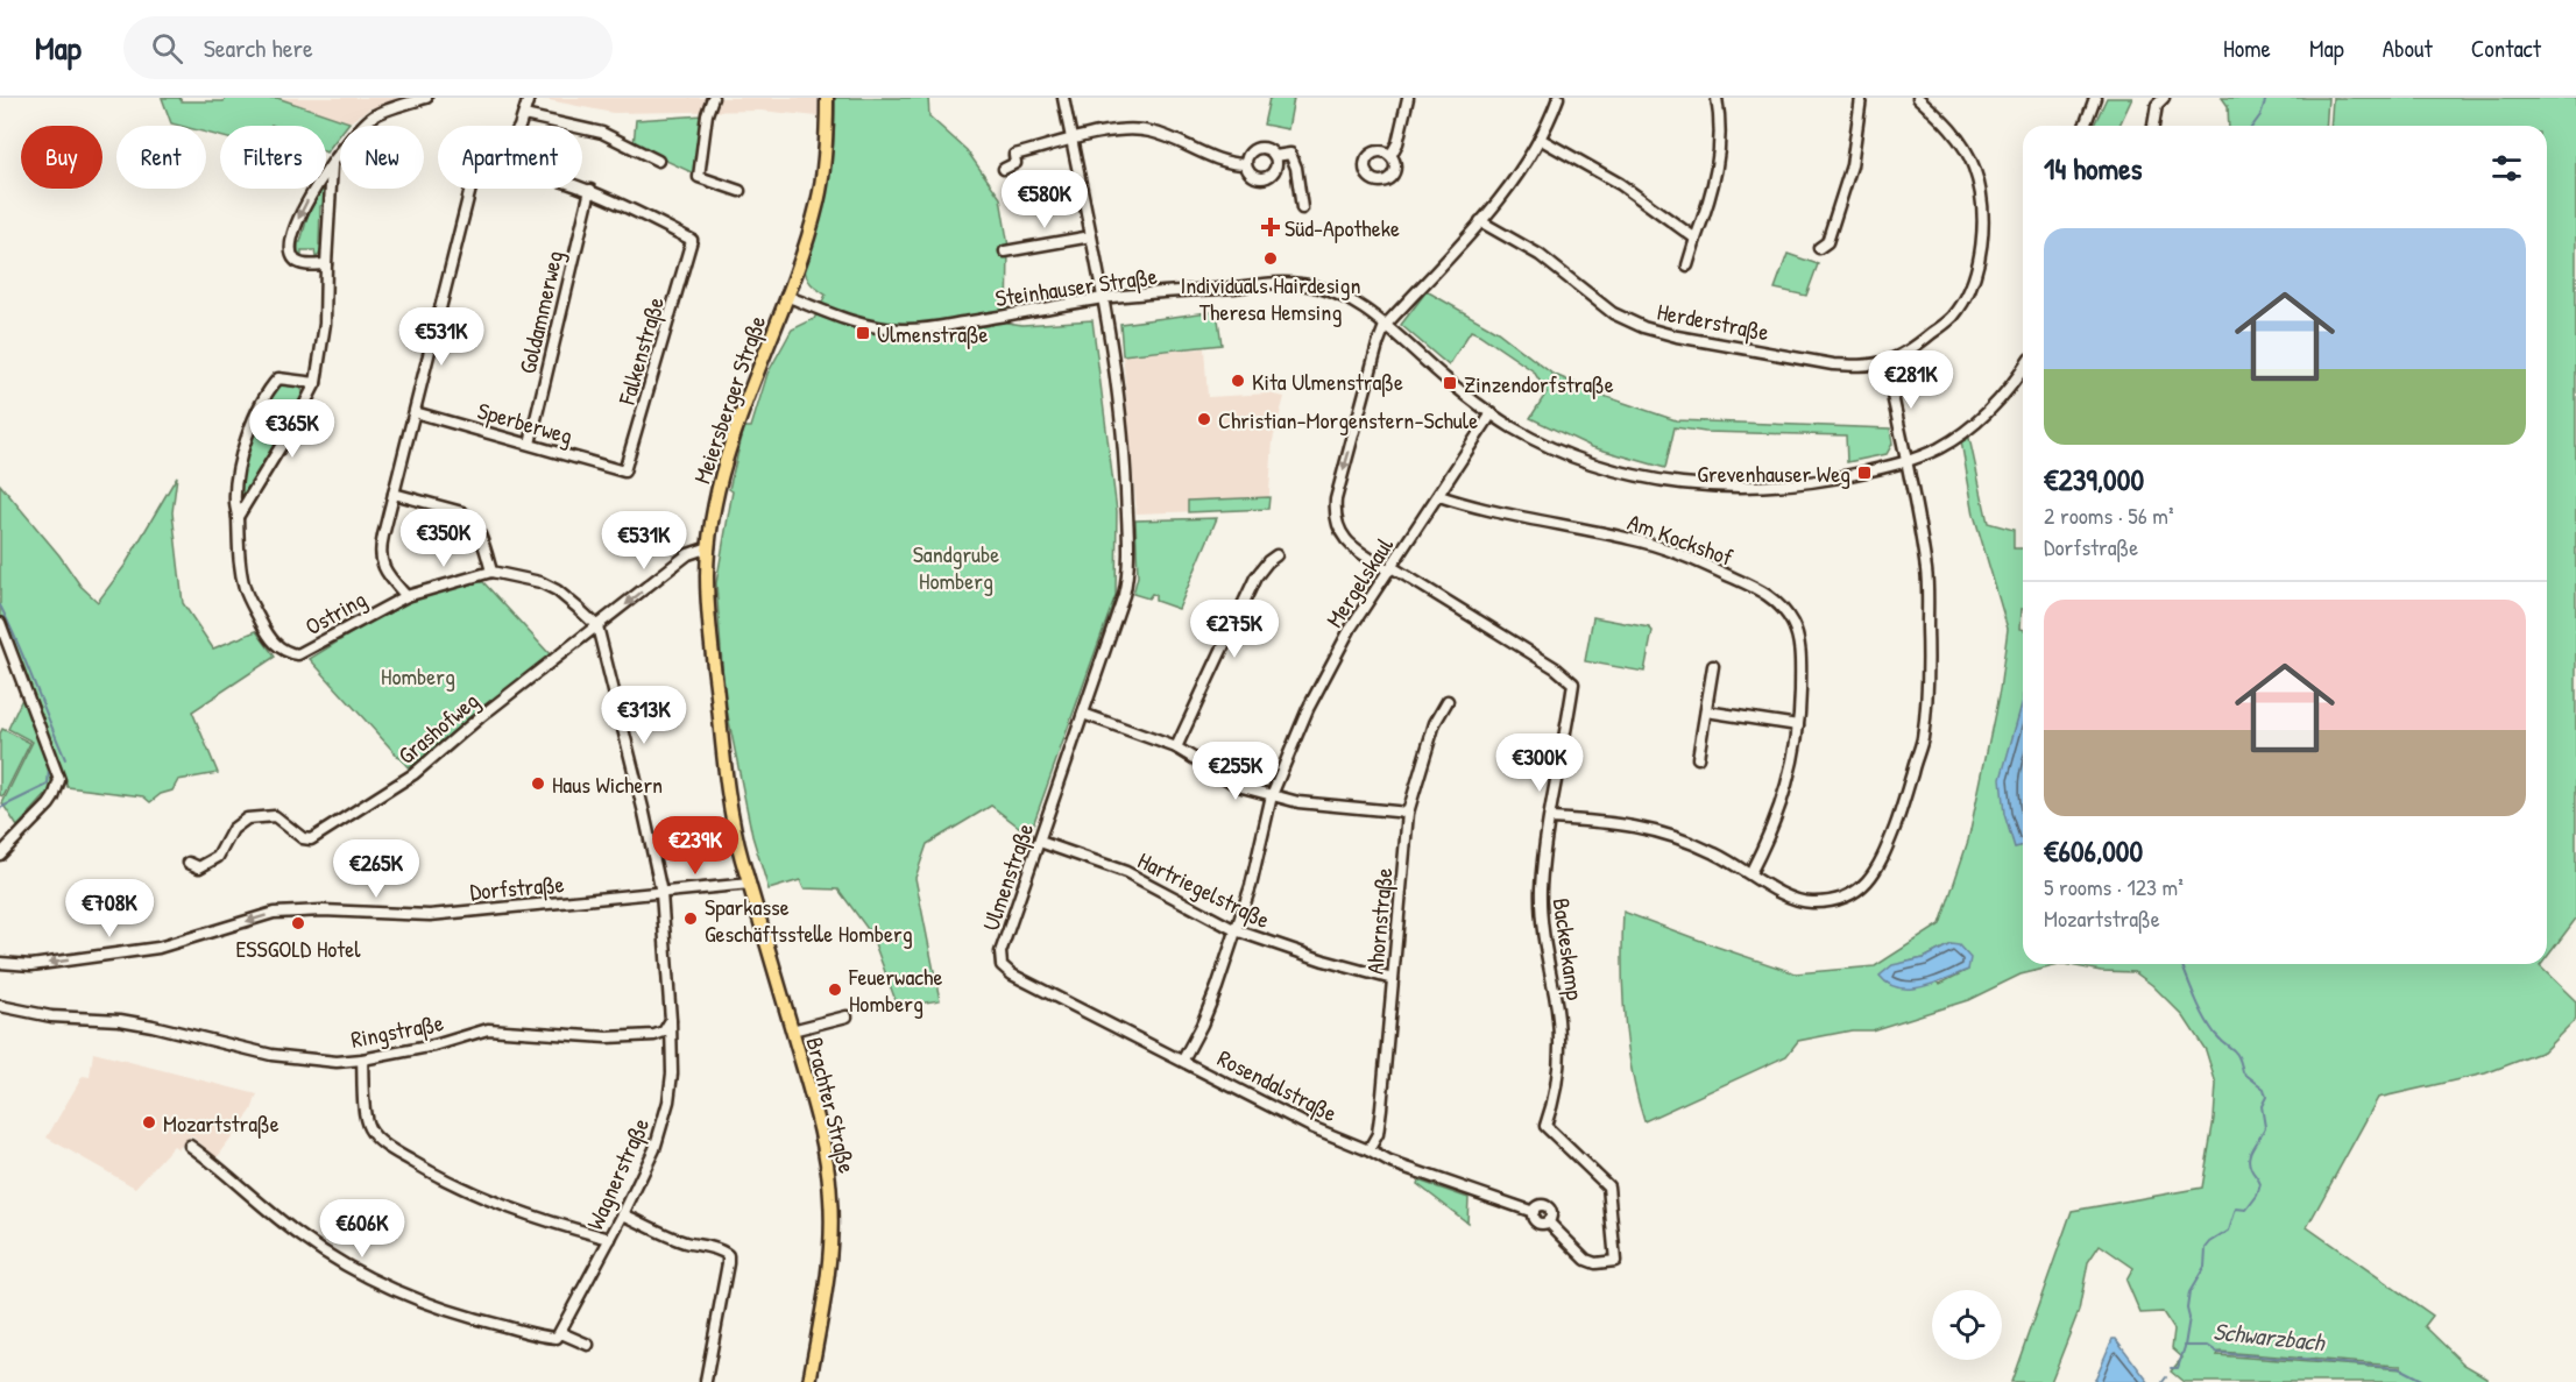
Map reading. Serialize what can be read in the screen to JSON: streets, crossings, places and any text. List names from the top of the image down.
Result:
{
  "streets": {
    "main road": ["Meiersberger Straße", "Brachter Straße"],
    "street": [
      "Steinhauser Straße",
      "Goldammerweg",
      "Herderstraße",
      "Falkenstraße",
      "Sperberweg",
      "Am Kockshof",
      "Mergelskaul",
      "Ostring",
      "Grashofweg",
      "Ulmenstraße",
      "Dorfstraße",
      "Hartriegelstraße",
      "Ahornstraße",
      "Backeskamp",
      "Ringstraße",
      "Rosendalstraße",
      "Wagnerstraße"
    ]
  },
  "crossings": [
    ["Steinhauser Straße", "Meiersberger Straße"],
    ["Steinhauser Straße", "Mergelskaul"],
    ["Steinhauser Straße", "Ulmenstraße"],
    ["Goldammerweg", "Falkenstraße"],
    ["Goldammerweg", "Sperberweg"],
    ["Falkenstraße", "Sperberweg"],
    ["Meiersberger Straße", "Grashofweg"],
    ["Meiersberger Straße", "Dorfstraße"],
    ["Meiersberger Straße", "Brachter Straße"],
    ["Am Kockshof", "Mergelskaul"],
    ["Mergelskaul", "Hartriegelstraße"],
    ["Mergelskaul", "Backeskamp"],
    ["Mergelskaul", "Rosendalstraße"],
    ["Ostring", "Grashofweg"],
    ["Ulmenstraße", "Hartriegelstraße"],
    ["Ulmenstraße", "Rosendalstraße"],
    ["Dorfstraße", "Brachter Straße"],
    ["Hartriegelstraße", "Ahornstraße"],
    ["Ahornstraße", "Rosendalstraße"],
    ["Backeskamp", "Rosendalstraße"],
    ["Ringstraße", "Wagnerstraße"]
  ],
  "one_way": ["Dorfstraße"],
  "water": ["Schwarzbach"],
  "parks": ["Sandgrube Homberg", "Homberg"],
  "places": {
    "health": ["Süd-Apotheke"],
    "other": [
      "Individuals Hairdesign Theresa Hemsing",
      "Kita Ulmenstraße",
      "Christian-Morgenstern-Schule",
      "Haus Wichern",
      "Sparkasse Geschäftsstelle Homberg",
      "ESSGOLD Hotel",
      "Feuerwache Homberg",
      "Mozartstraße"
    ],
    "transit": ["Ulmenstraße", "Zinzendorfstraße", "Grevenhauser Weg"]
  },
  "page": {
    "header": "Map",
    "search": "Search here",
    "nav": [
      "Home",
      "Map",
      "About",
      "Contact"
    ],
    "chip": [
      "Buy",
      "Rent",
      "Filters",
      "New",
      "Apartment"
    ],
    "heading": "14 homes",
    "price": [
      "€580K",
      "€531K",
      "€281K",
      "€365K",
      "€350K",
      "€531K",
      "€275K",
      "€313K",
      "€300K",
      "€255K",
      "€239K",
      "€265K",
      "€708K",
      "€606K"
    ],
    "list": [
      {
        "name": "€239,000",
        "note": "2 rooms · 56 m² · Dorfstraße"
      },
      {
        "name": "€606,000",
        "note": "5 rooms · 123 m² · Mozartstraße"
      }
    ]
  }
}
